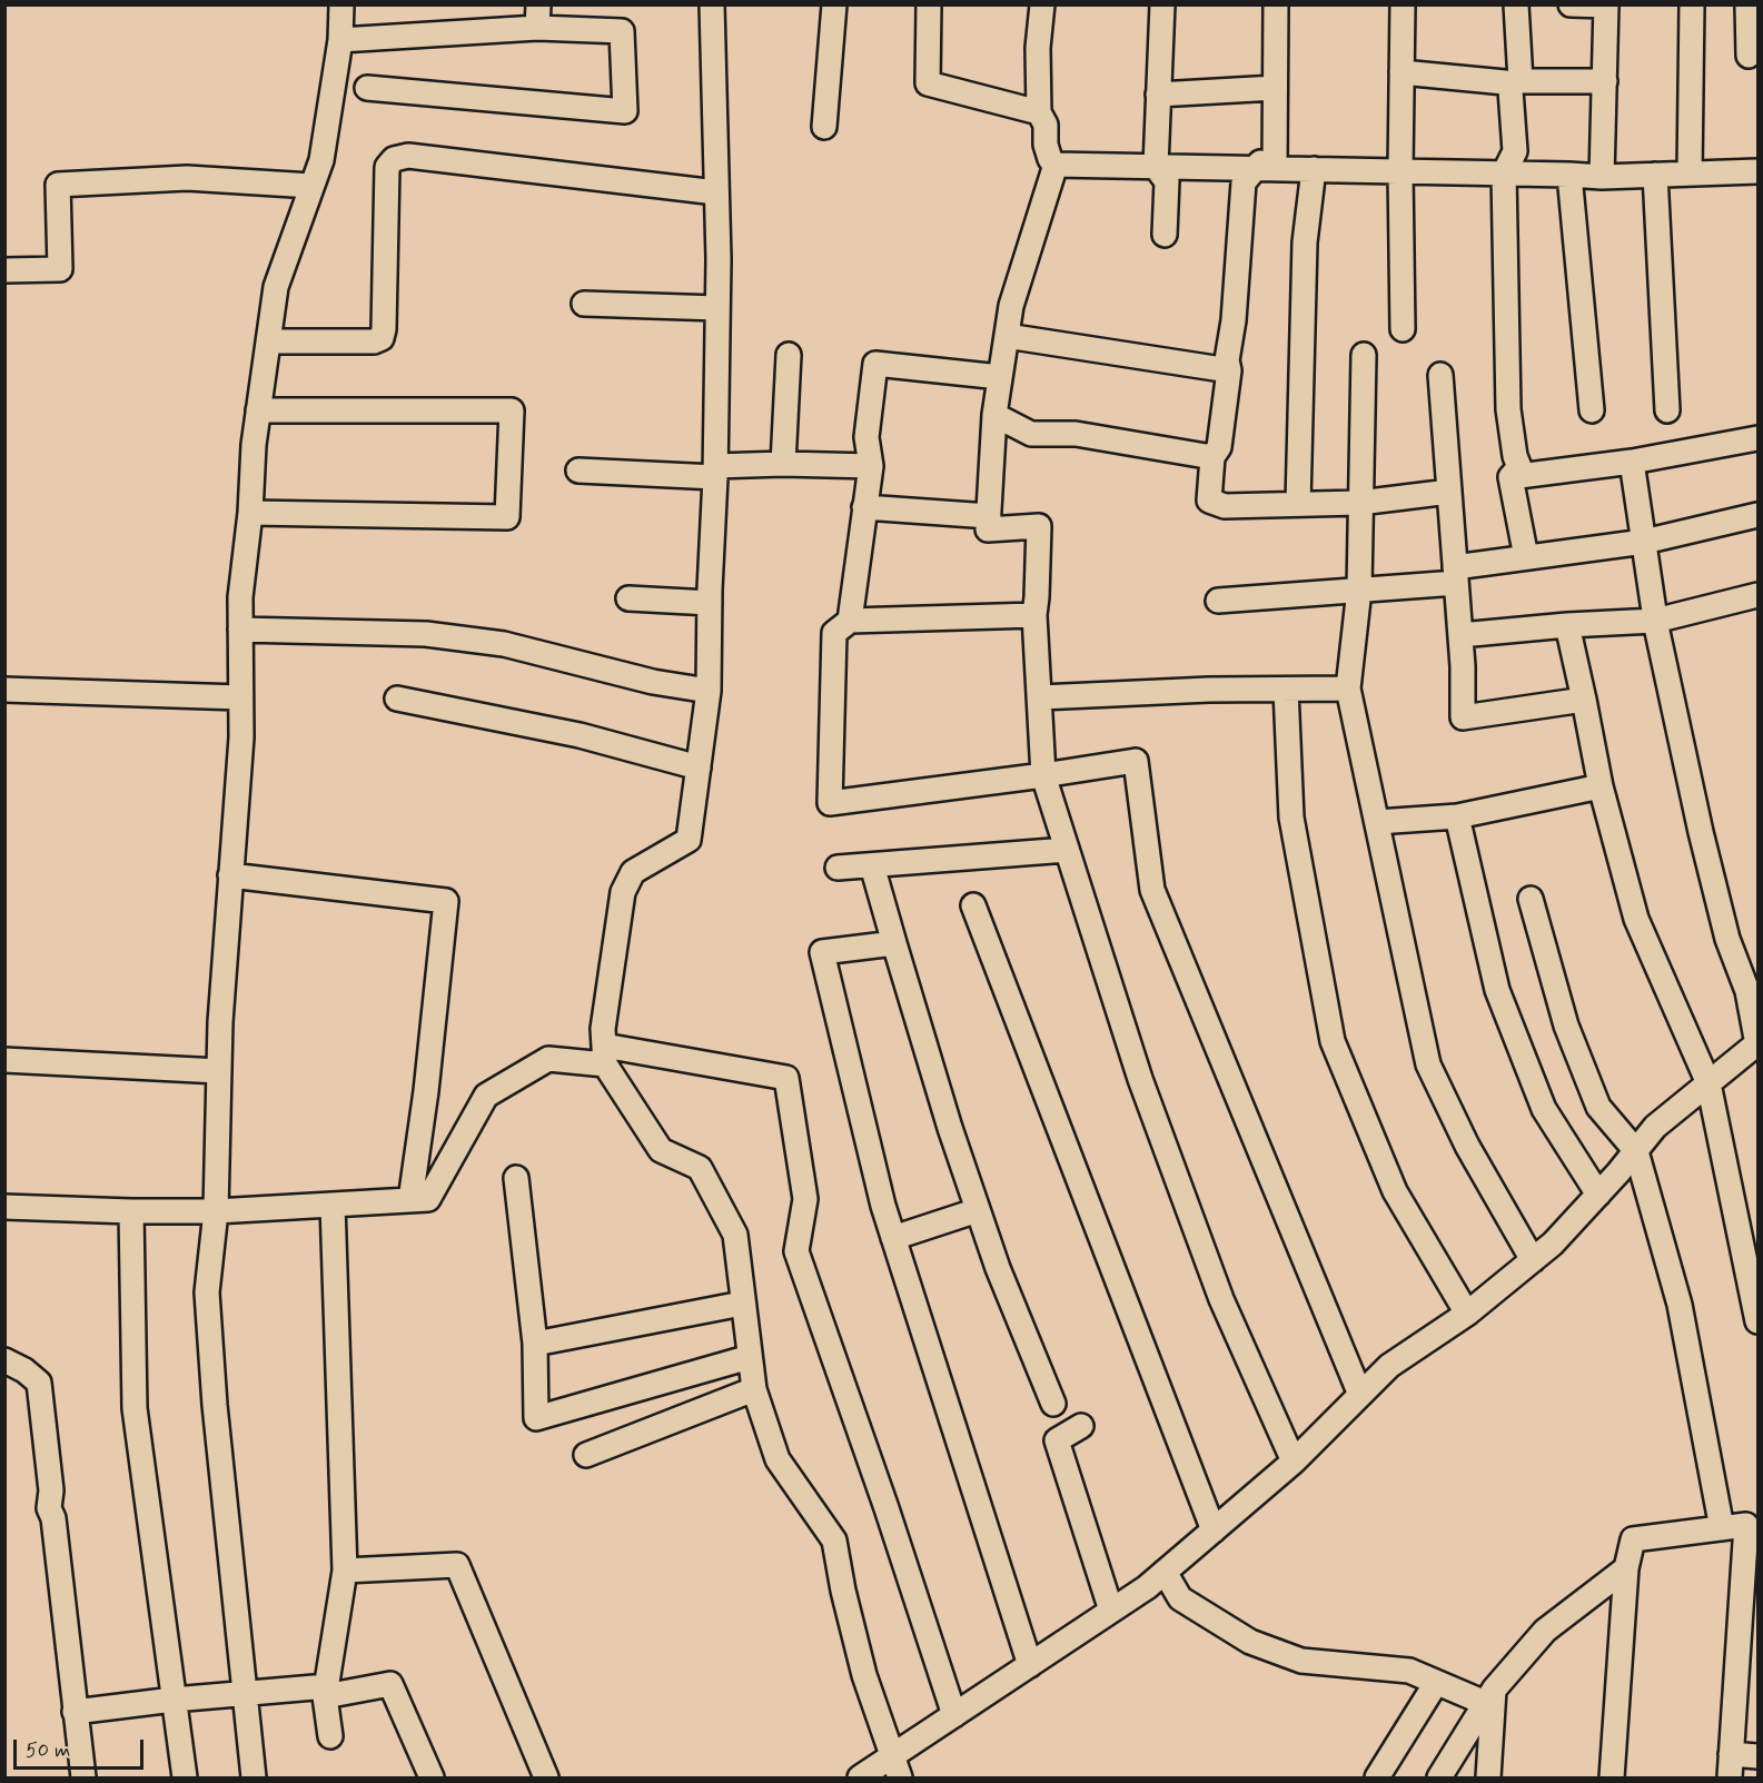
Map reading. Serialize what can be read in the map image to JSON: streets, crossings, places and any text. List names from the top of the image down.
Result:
{
  "scale_bar": "50 m"
}
